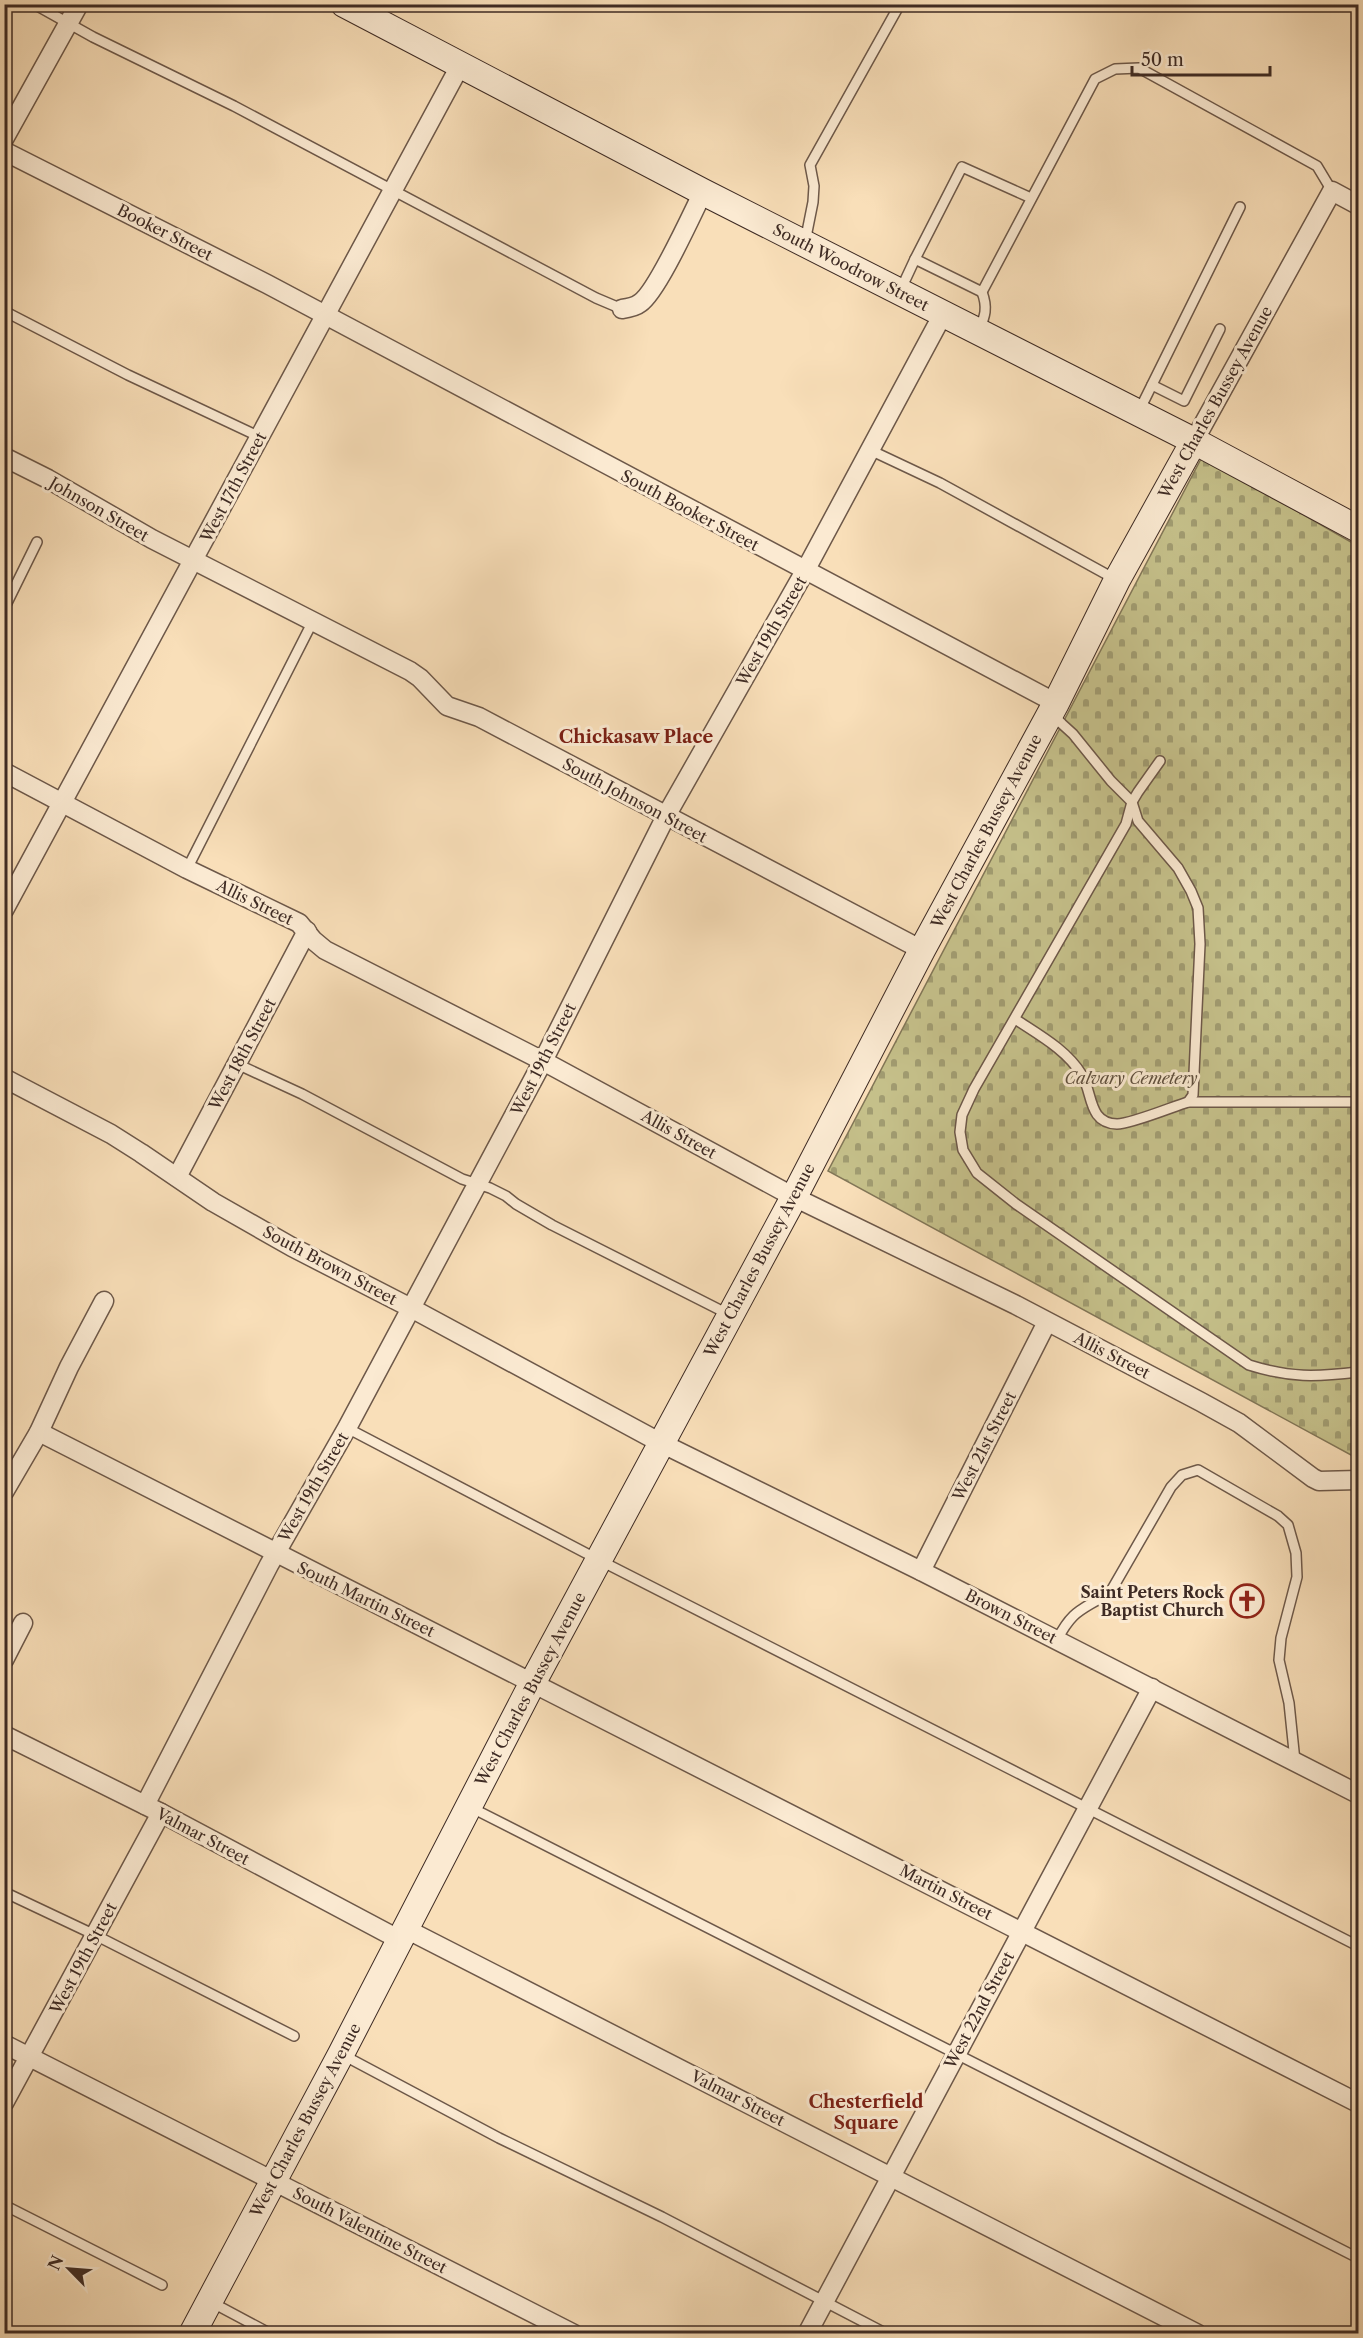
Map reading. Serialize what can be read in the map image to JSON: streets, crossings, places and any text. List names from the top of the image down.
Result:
{
  "streets": {
    "street": [
      "Booker Street",
      "South Woodrow Street",
      "West Charles Bussey Avenue",
      "West 17th Street",
      "Johnson Street",
      "South Booker Street",
      "West 19th Street",
      "South Johnson Street",
      "Allis Street",
      "West 18th Street",
      "South Brown Street",
      "West 21st Street",
      "South Martin Street",
      "Brown Street",
      "Valmar Street",
      "Martin Street",
      "West 22nd Street",
      "South Valentine Street"
    ]
  },
  "crossings": [
    ["Booker Street", "West 17th Street"],
    ["Booker Street", "South Booker Street"],
    ["South Woodrow Street", "West Charles Bussey Avenue"],
    ["South Woodrow Street", "West 17th Street"],
    ["South Woodrow Street", "West 19th Street"],
    ["West Charles Bussey Avenue", "South Booker Street"],
    ["West Charles Bussey Avenue", "South Johnson Street"],
    ["West Charles Bussey Avenue", "Allis Street"],
    ["West Charles Bussey Avenue", "South Brown Street"],
    ["West Charles Bussey Avenue", "South Martin Street"],
    ["West Charles Bussey Avenue", "Brown Street"],
    ["West Charles Bussey Avenue", "Valmar Street"],
    ["West Charles Bussey Avenue", "Martin Street"],
    ["West Charles Bussey Avenue", "South Valentine Street"],
    ["West 17th Street", "Johnson Street"],
    ["West 17th Street", "South Booker Street"],
    ["West 17th Street", "South Johnson Street"],
    ["West 17th Street", "Allis Street"],
    ["Johnson Street", "South Johnson Street"],
    ["South Booker Street", "West 19th Street"],
    ["West 19th Street", "South Johnson Street"],
    ["West 19th Street", "Allis Street"],
    ["West 19th Street", "South Brown Street"],
    ["West 19th Street", "South Martin Street"],
    ["West 19th Street", "Valmar Street"],
    ["West 19th Street", "South Valentine Street"],
    ["Allis Street", "West 18th Street"],
    ["Allis Street", "West 21st Street"],
    ["West 18th Street", "South Brown Street"],
    ["South Brown Street", "Brown Street"],
    ["West 21st Street", "Brown Street"],
    ["South Martin Street", "Martin Street"],
    ["Brown Street", "West 22nd Street"],
    ["Valmar Street", "West 22nd Street"],
    ["Martin Street", "West 22nd Street"]
  ],
  "districts": ["Chickasaw Place", "Chesterfield Square"],
  "parks": ["Calvary Cemetery"],
  "places": {
    "church": ["Saint Peters Rock Baptist Church"]
  },
  "scale_bar": "50 m",
  "north": "top left"
}
